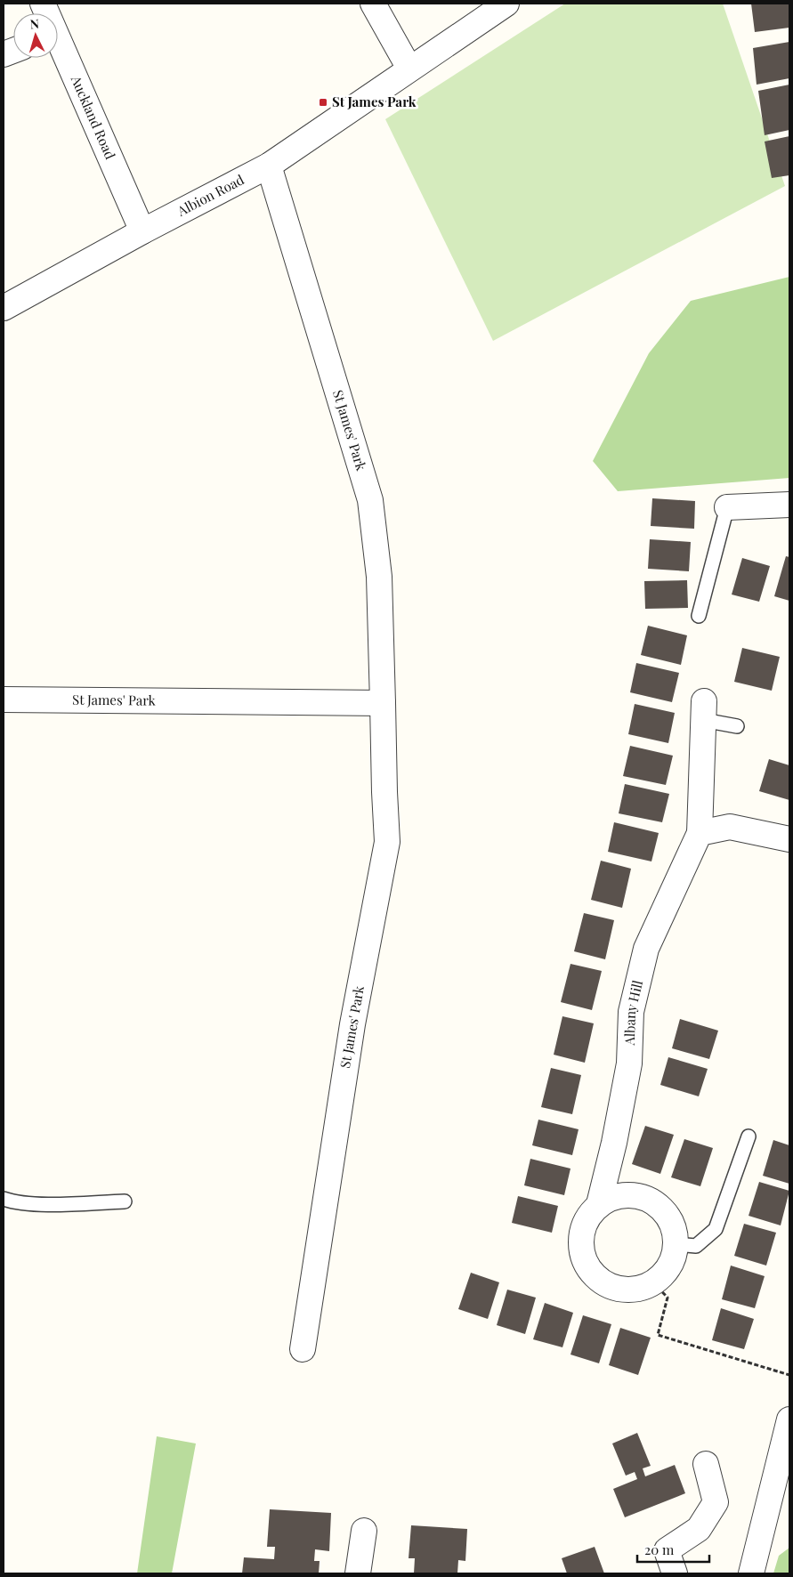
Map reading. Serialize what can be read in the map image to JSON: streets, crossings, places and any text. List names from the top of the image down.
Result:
{
  "streets": {
    "street": [
      "Auckland Road",
      "Albion Road",
      "St James' Park",
      "Albany Hill"
    ]
  },
  "crossings": [
    ["Auckland Road", "Albion Road"],
    ["Albion Road", "St James' Park"]
  ],
  "places": {
    "transit": ["St James Park"]
  },
  "scale_bar": "20 m",
  "north": "top"
}
